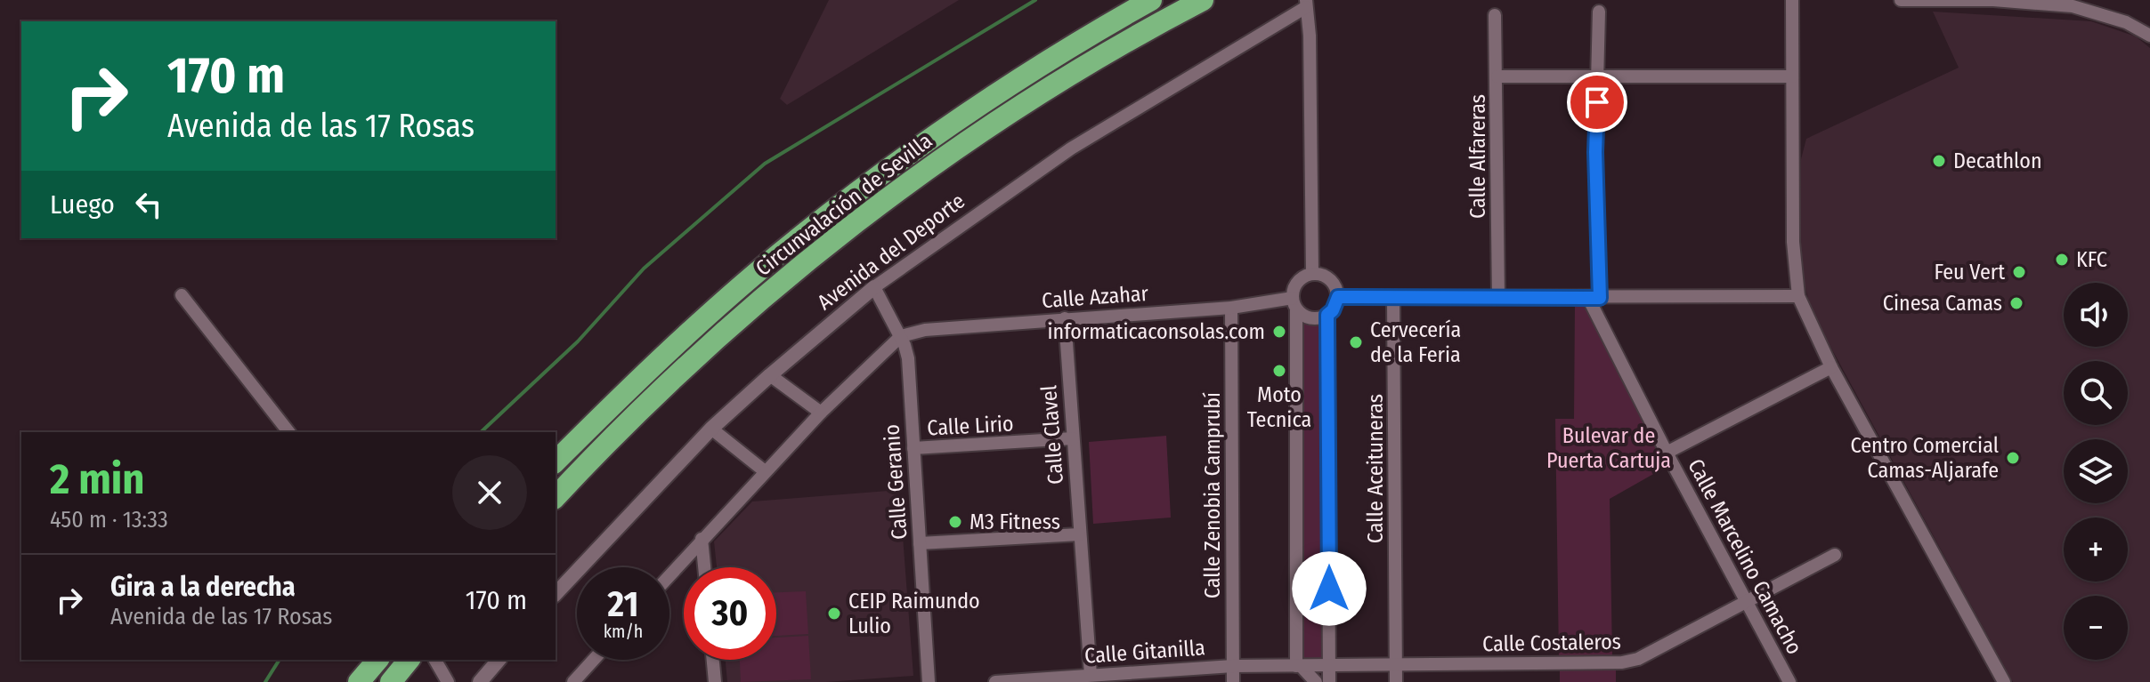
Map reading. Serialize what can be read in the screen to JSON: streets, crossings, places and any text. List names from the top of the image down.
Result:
{
  "streets": {
    "highway": ["Circunvalación de Sevilla"],
    "street": [
      "Calle Alfareras",
      "Avenida del Deporte",
      "Calle Azahar",
      "Calle Lirio",
      "Calle Clavel",
      "Calle Aceituneras",
      "Calle Geranio",
      "Calle Zenobia Camprubí",
      "Calle Marcelino Camacho",
      "Calle Costaleros",
      "Calle Gitanilla"
    ]
  },
  "crossings": [
    ["Avenida del Deporte", "Calle Geranio"],
    ["Calle Azahar", "Calle Clavel"],
    ["Calle Azahar", "Calle Geranio"],
    ["Calle Azahar", "Calle Zenobia Camprubí"],
    ["Calle Lirio", "Calle Clavel"],
    ["Calle Lirio", "Calle Geranio"],
    ["Calle Clavel", "Calle Gitanilla"],
    ["Calle Aceituneras", "Calle Costaleros"],
    ["Calle Zenobia Camprubí", "Calle Gitanilla"],
    ["Calle Marcelino Camacho", "Calle Costaleros"],
    ["Calle Costaleros", "Calle Gitanilla"]
  ],
  "parks": ["Bulevar de Puerta Cartuja"],
  "places": [
    "Decathlon",
    "KFC",
    "Feu Vert",
    "Cinesa Camas",
    "informaticaconsolas.com",
    "Cervecería de la Feria",
    "Moto Tecnica",
    "Centro Comercial Camas-Aljarafe",
    "M3 Fitness",
    "CEIP Raimundo Lulio"
  ],
  "page": {
    "turn": ["170 m", "Avenida de las 17 Rosas"],
    "then": "Luego",
    "map_buttons": ["+", "−"],
    "heading": ["2 min", "450 m · 13:33"],
    "list": [
      {
        "name": "Gira a la derecha",
        "note": "Avenida de las 17 Rosas",
        "value": "170 m"
      }
    ],
    "speed": "21 km/h",
    "limit": "30"
  }
}
